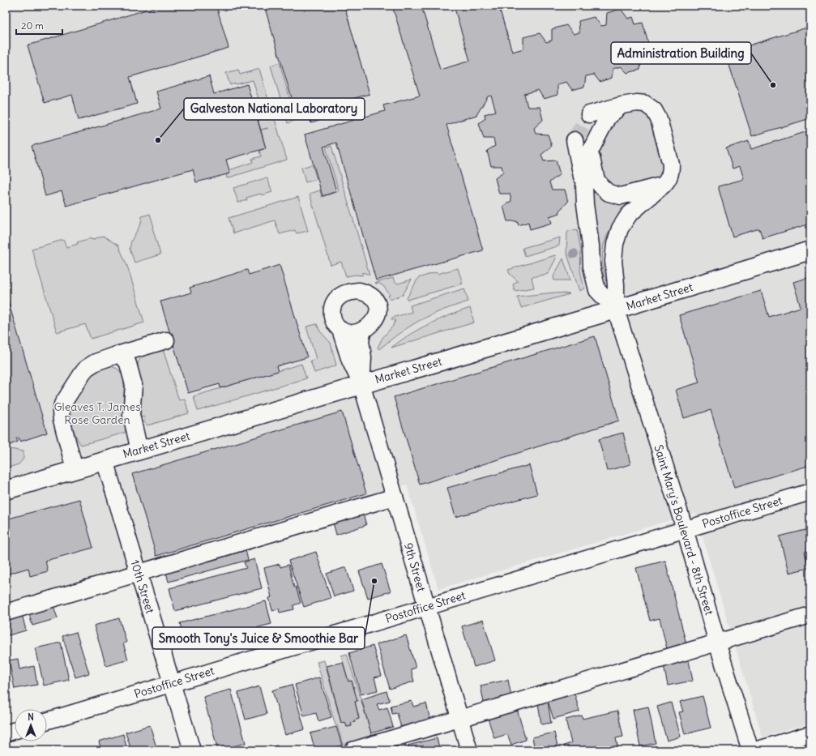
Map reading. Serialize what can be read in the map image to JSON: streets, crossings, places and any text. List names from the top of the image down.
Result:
{
  "streets": {
    "main road": ["Market Street"],
    "street": [
      "Postoffice Street",
      "Saint Mary's Boulevard - 8th Street",
      "9th Street",
      "10th Street"
    ]
  },
  "crossings": [
    ["Market Street", "Saint Mary's Boulevard - 8th Street"],
    ["Market Street", "9th Street"],
    ["Market Street", "10th Street"],
    ["Postoffice Street", "Saint Mary's Boulevard - 8th Street"],
    ["Postoffice Street", "9th Street"],
    ["Postoffice Street", "10th Street"]
  ],
  "parks": ["Gleaves T. James Rose Garden"],
  "places": ["Administration Building", "Galveston National Laboratory", "Smooth Tony's Juice & Smoothie Bar"],
  "scale_bar": "20 m",
  "north": "top"
}
